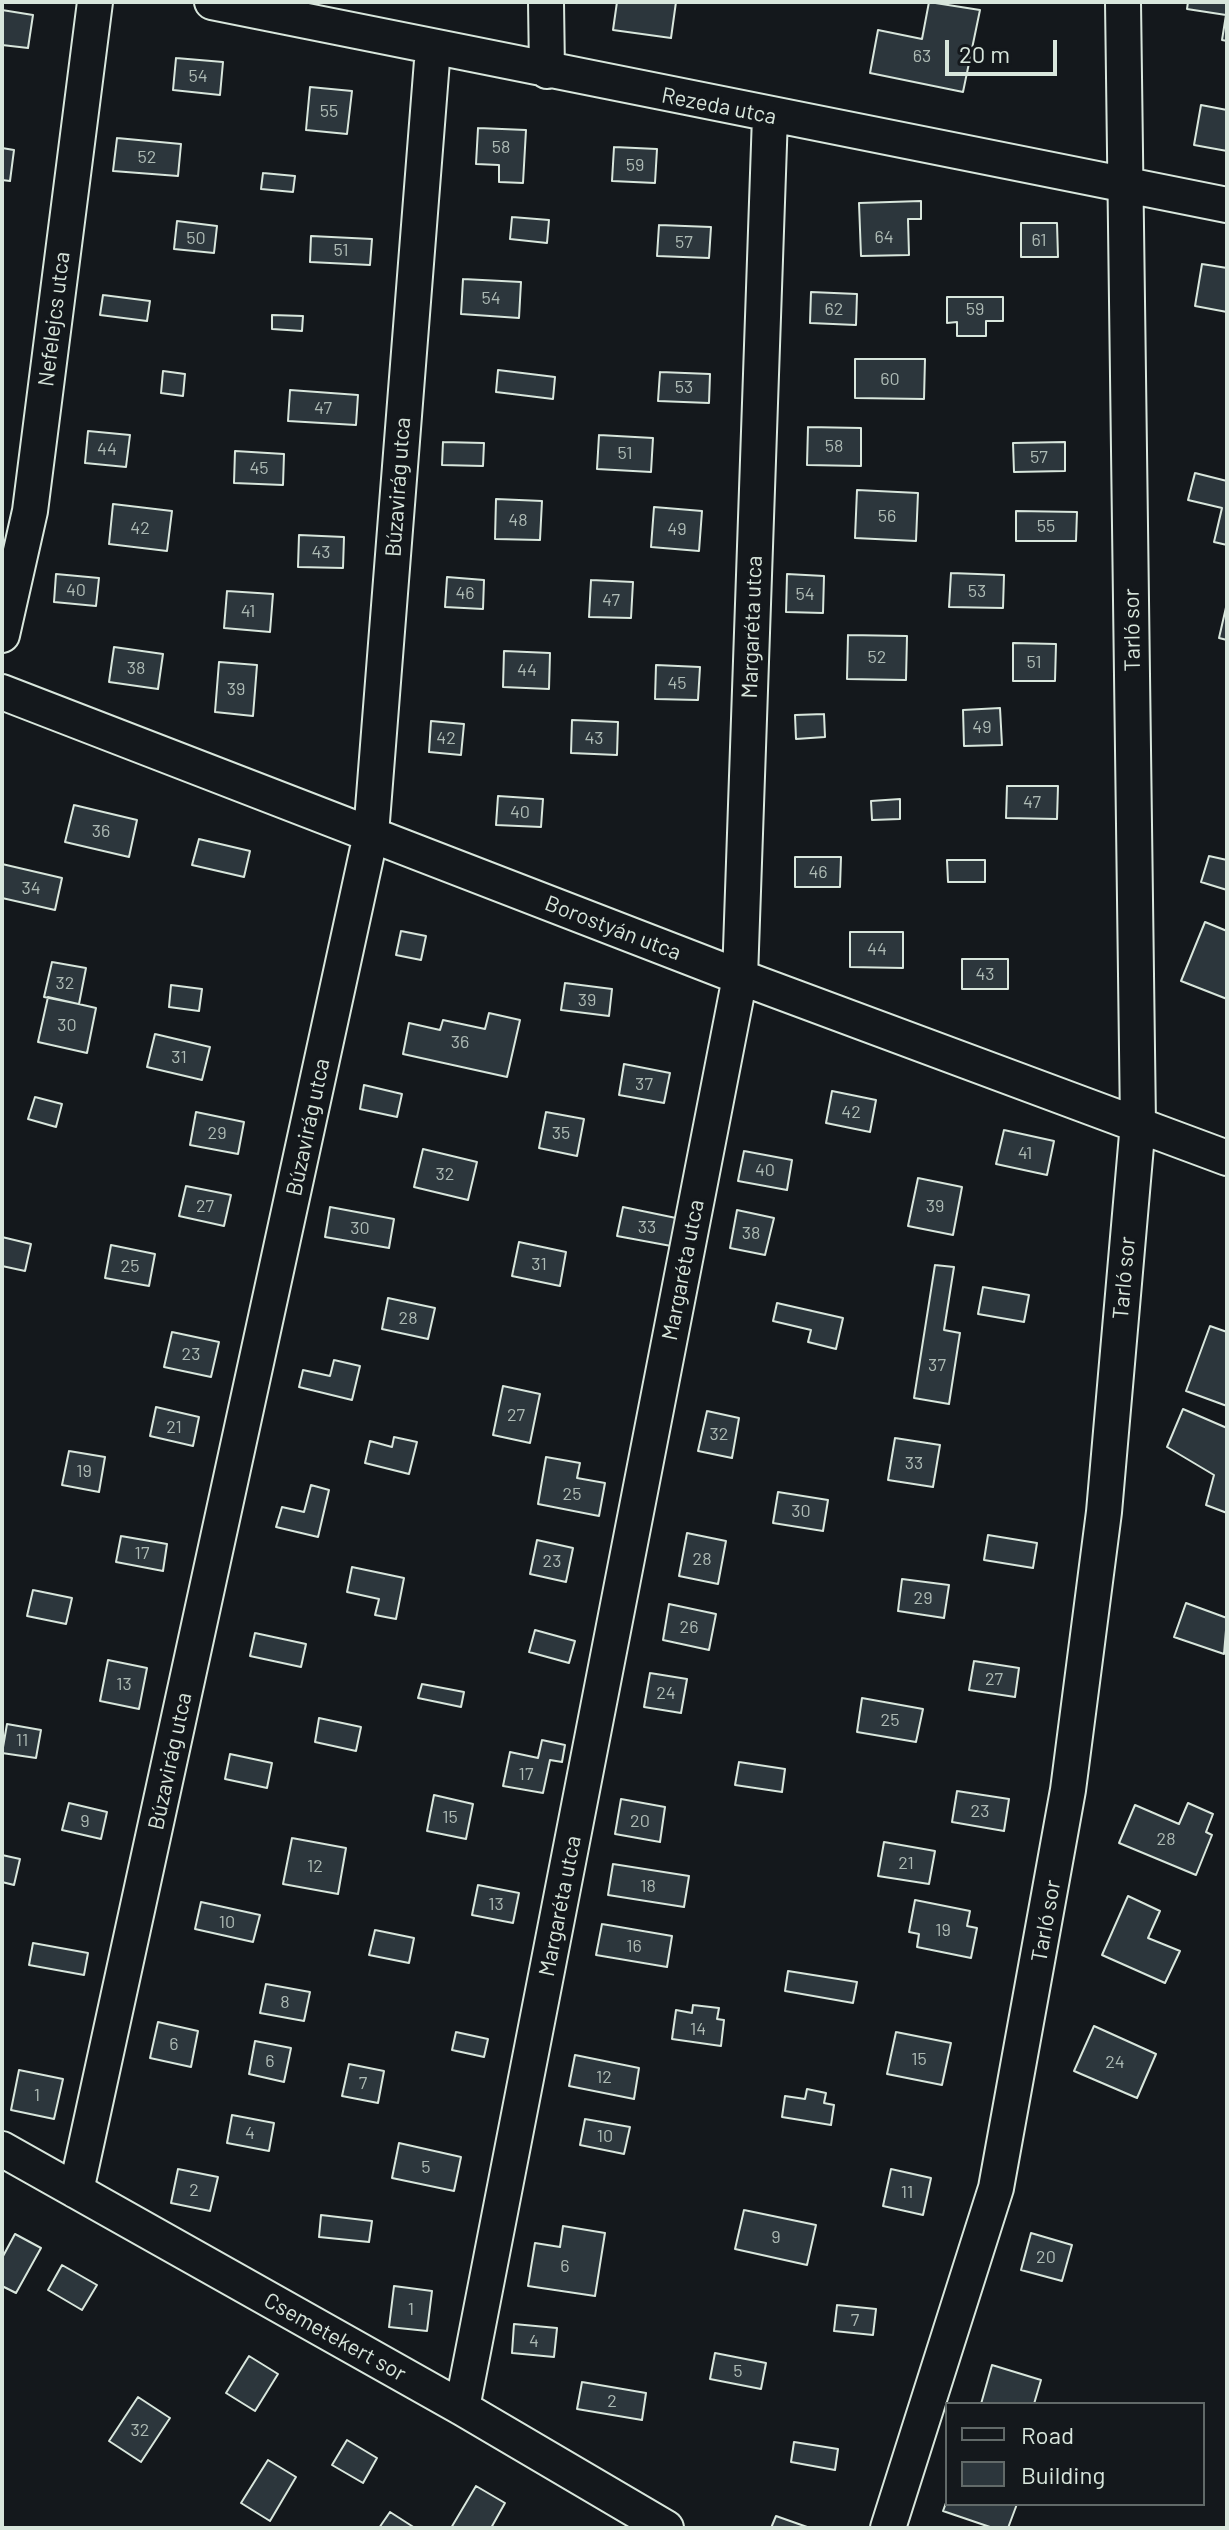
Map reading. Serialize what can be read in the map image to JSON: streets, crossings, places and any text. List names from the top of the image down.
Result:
{
  "streets": {
    "street": [
      "Rezeda utca",
      "Nefelejcs utca",
      "Búzavirág utca",
      "Margaréta utca",
      "Tarló sor",
      "Borostyán utca",
      "Csemetekert sor"
    ]
  },
  "crossings": [
    ["Rezeda utca", "Búzavirág utca"],
    ["Rezeda utca", "Margaréta utca"],
    ["Rezeda utca", "Tarló sor"],
    ["Búzavirág utca", "Borostyán utca"],
    ["Búzavirág utca", "Csemetekert sor"],
    ["Margaréta utca", "Borostyán utca"],
    ["Margaréta utca", "Csemetekert sor"],
    ["Tarló sor", "Borostyán utca"]
  ],
  "house_numbers": [
    "63",
    "54",
    "55",
    "58",
    "52",
    "59",
    "64",
    "50",
    "61",
    "57",
    "51",
    "54",
    "62",
    "59",
    "60",
    "53",
    "47",
    "58",
    "44",
    "51",
    "57",
    "45",
    "56",
    "48",
    "55",
    "42",
    "49",
    "43",
    "40",
    "53",
    "46",
    "54",
    "47",
    "41",
    "52",
    "51",
    "38",
    "44",
    "45",
    "39",
    "49",
    "42",
    "43",
    "47",
    "40",
    "36",
    "46",
    "34",
    "44",
    "43",
    "32",
    "39",
    "30",
    "36",
    "31",
    "37",
    "42",
    "29",
    "35",
    "41",
    "40",
    "32",
    "27",
    "39",
    "33",
    "30",
    "38",
    "31",
    "25",
    "28",
    "23",
    "37",
    "27",
    "21",
    "32",
    "33",
    "19",
    "25",
    "30",
    "17",
    "28",
    "23",
    "29",
    "26",
    "27",
    "13",
    "24",
    "25",
    "11",
    "17",
    "23",
    "15",
    "9",
    "20",
    "28",
    "21",
    "12",
    "18",
    "13",
    "10",
    "19",
    "16",
    "8",
    "14",
    "6",
    "15",
    "6",
    "24",
    "12",
    "7",
    "1",
    "4",
    "10",
    "5",
    "2",
    "11",
    "9",
    "20",
    "6",
    "1",
    "7",
    "4",
    "5",
    "2",
    "32"
  ],
  "legend": ["Road", "Building"],
  "scale_bar": "20 m"
}
